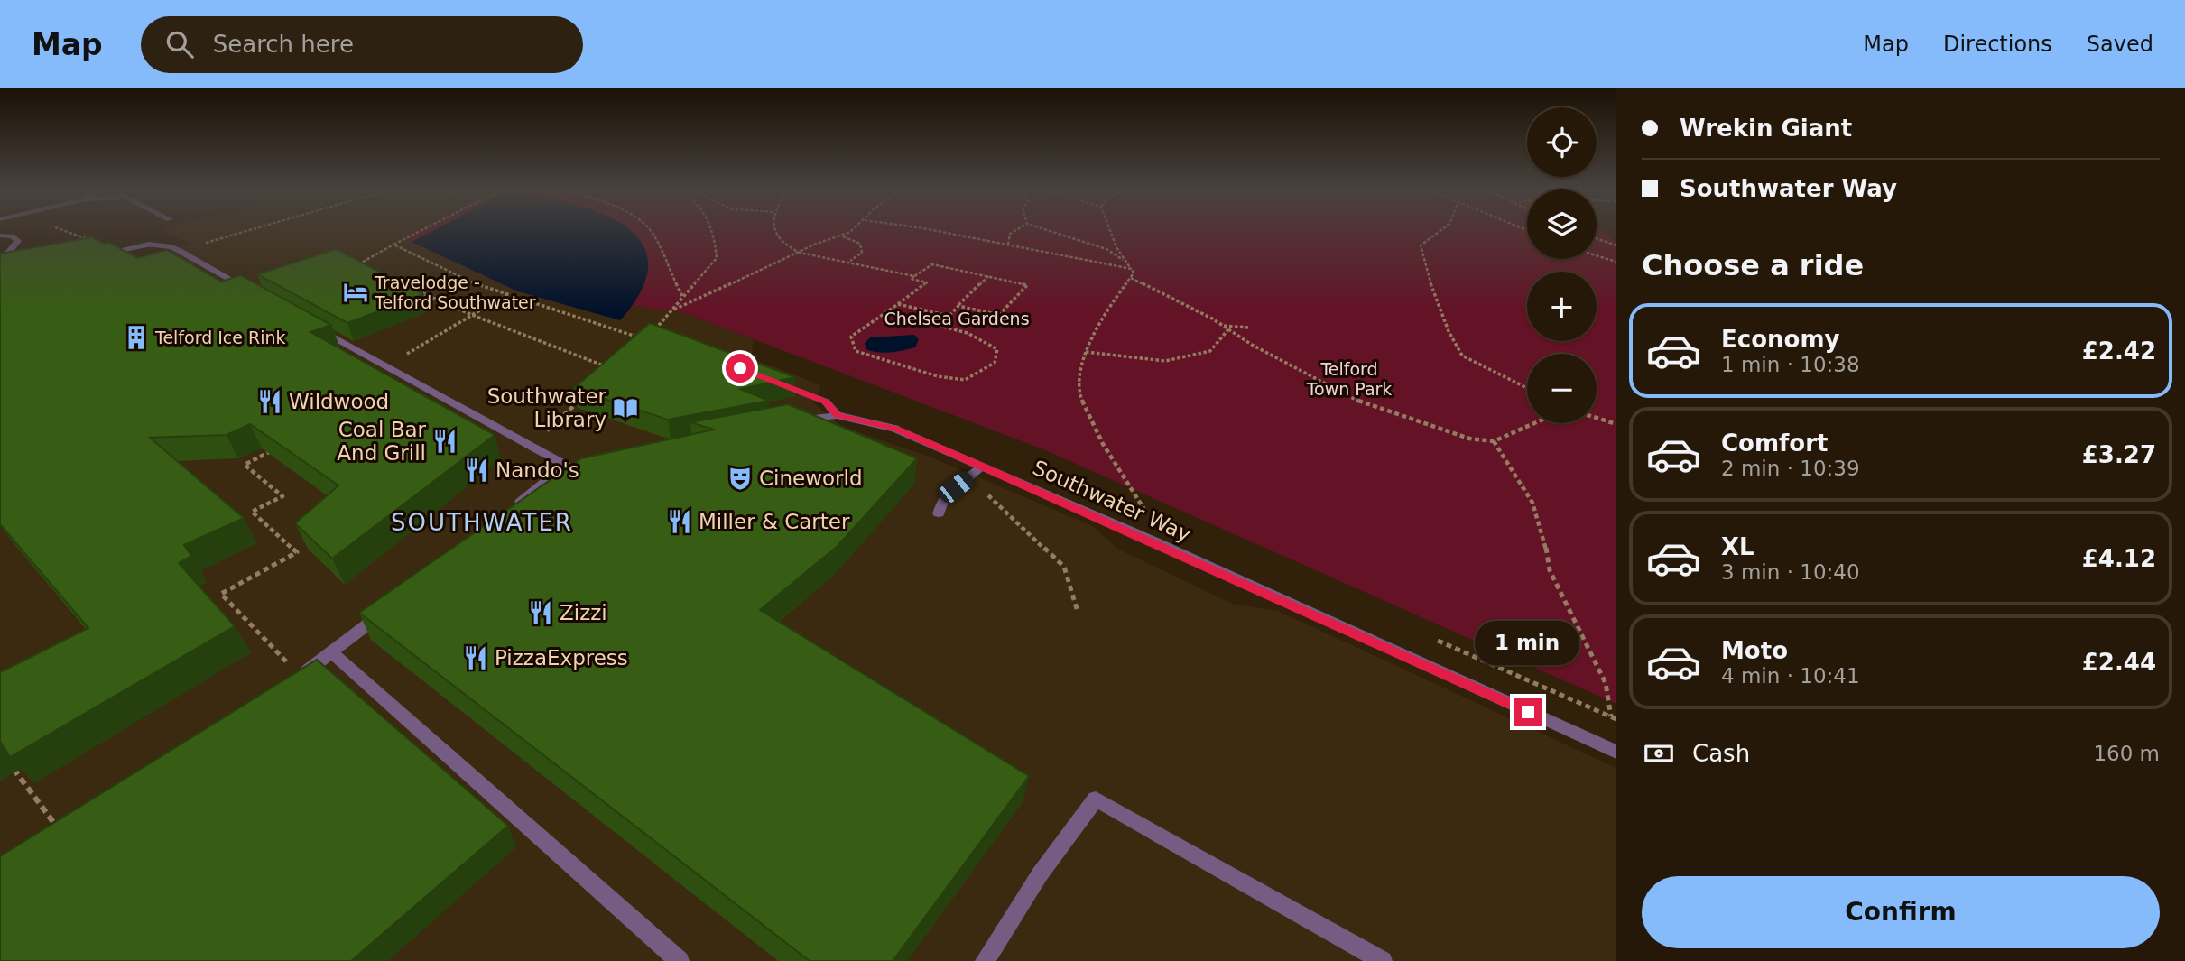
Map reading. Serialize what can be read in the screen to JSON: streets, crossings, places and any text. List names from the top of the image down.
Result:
{
  "streets": {
    "street": ["Southwater Way"]
  },
  "districts": ["SOUTHWATER"],
  "parks": ["Chelsea Gardens", "Telford Town Park"],
  "places": {
    "hotel": ["Travelodge - Telford Southwater"],
    "building": ["Telford Ice Rink"],
    "restaurant": [
      "Wildwood",
      "Coal Bar And Grill",
      "Nando's",
      "Miller & Carter",
      "Zizzi",
      "PizzaExpress"
    ],
    "library": ["Southwater Library"],
    "theatre": ["Cineworld"]
  },
  "page": {
    "header": "Map",
    "search": "Search here",
    "nav": ["Map", "Directions", "Saved"],
    "banner": ["Wrekin Giant", "Southwater Way"],
    "map_buttons": ["+", "−"],
    "heading": "Choose a ride",
    "list": [
      {
        "name": "Economy",
        "note": "1 min · 10:38",
        "value": "£2.42"
      },
      {
        "name": "Comfort",
        "note": "2 min · 10:39",
        "value": "£3.27"
      },
      {
        "name": "XL",
        "note": "3 min · 10:40",
        "value": "£4.12"
      },
      {
        "name": "Moto",
        "note": "4 min · 10:41",
        "value": "£2.44"
      }
    ],
    "bubble": "1 min",
    "pay": ["Cash", "160 m"],
    "buttons": "Confirm"
  }
}
